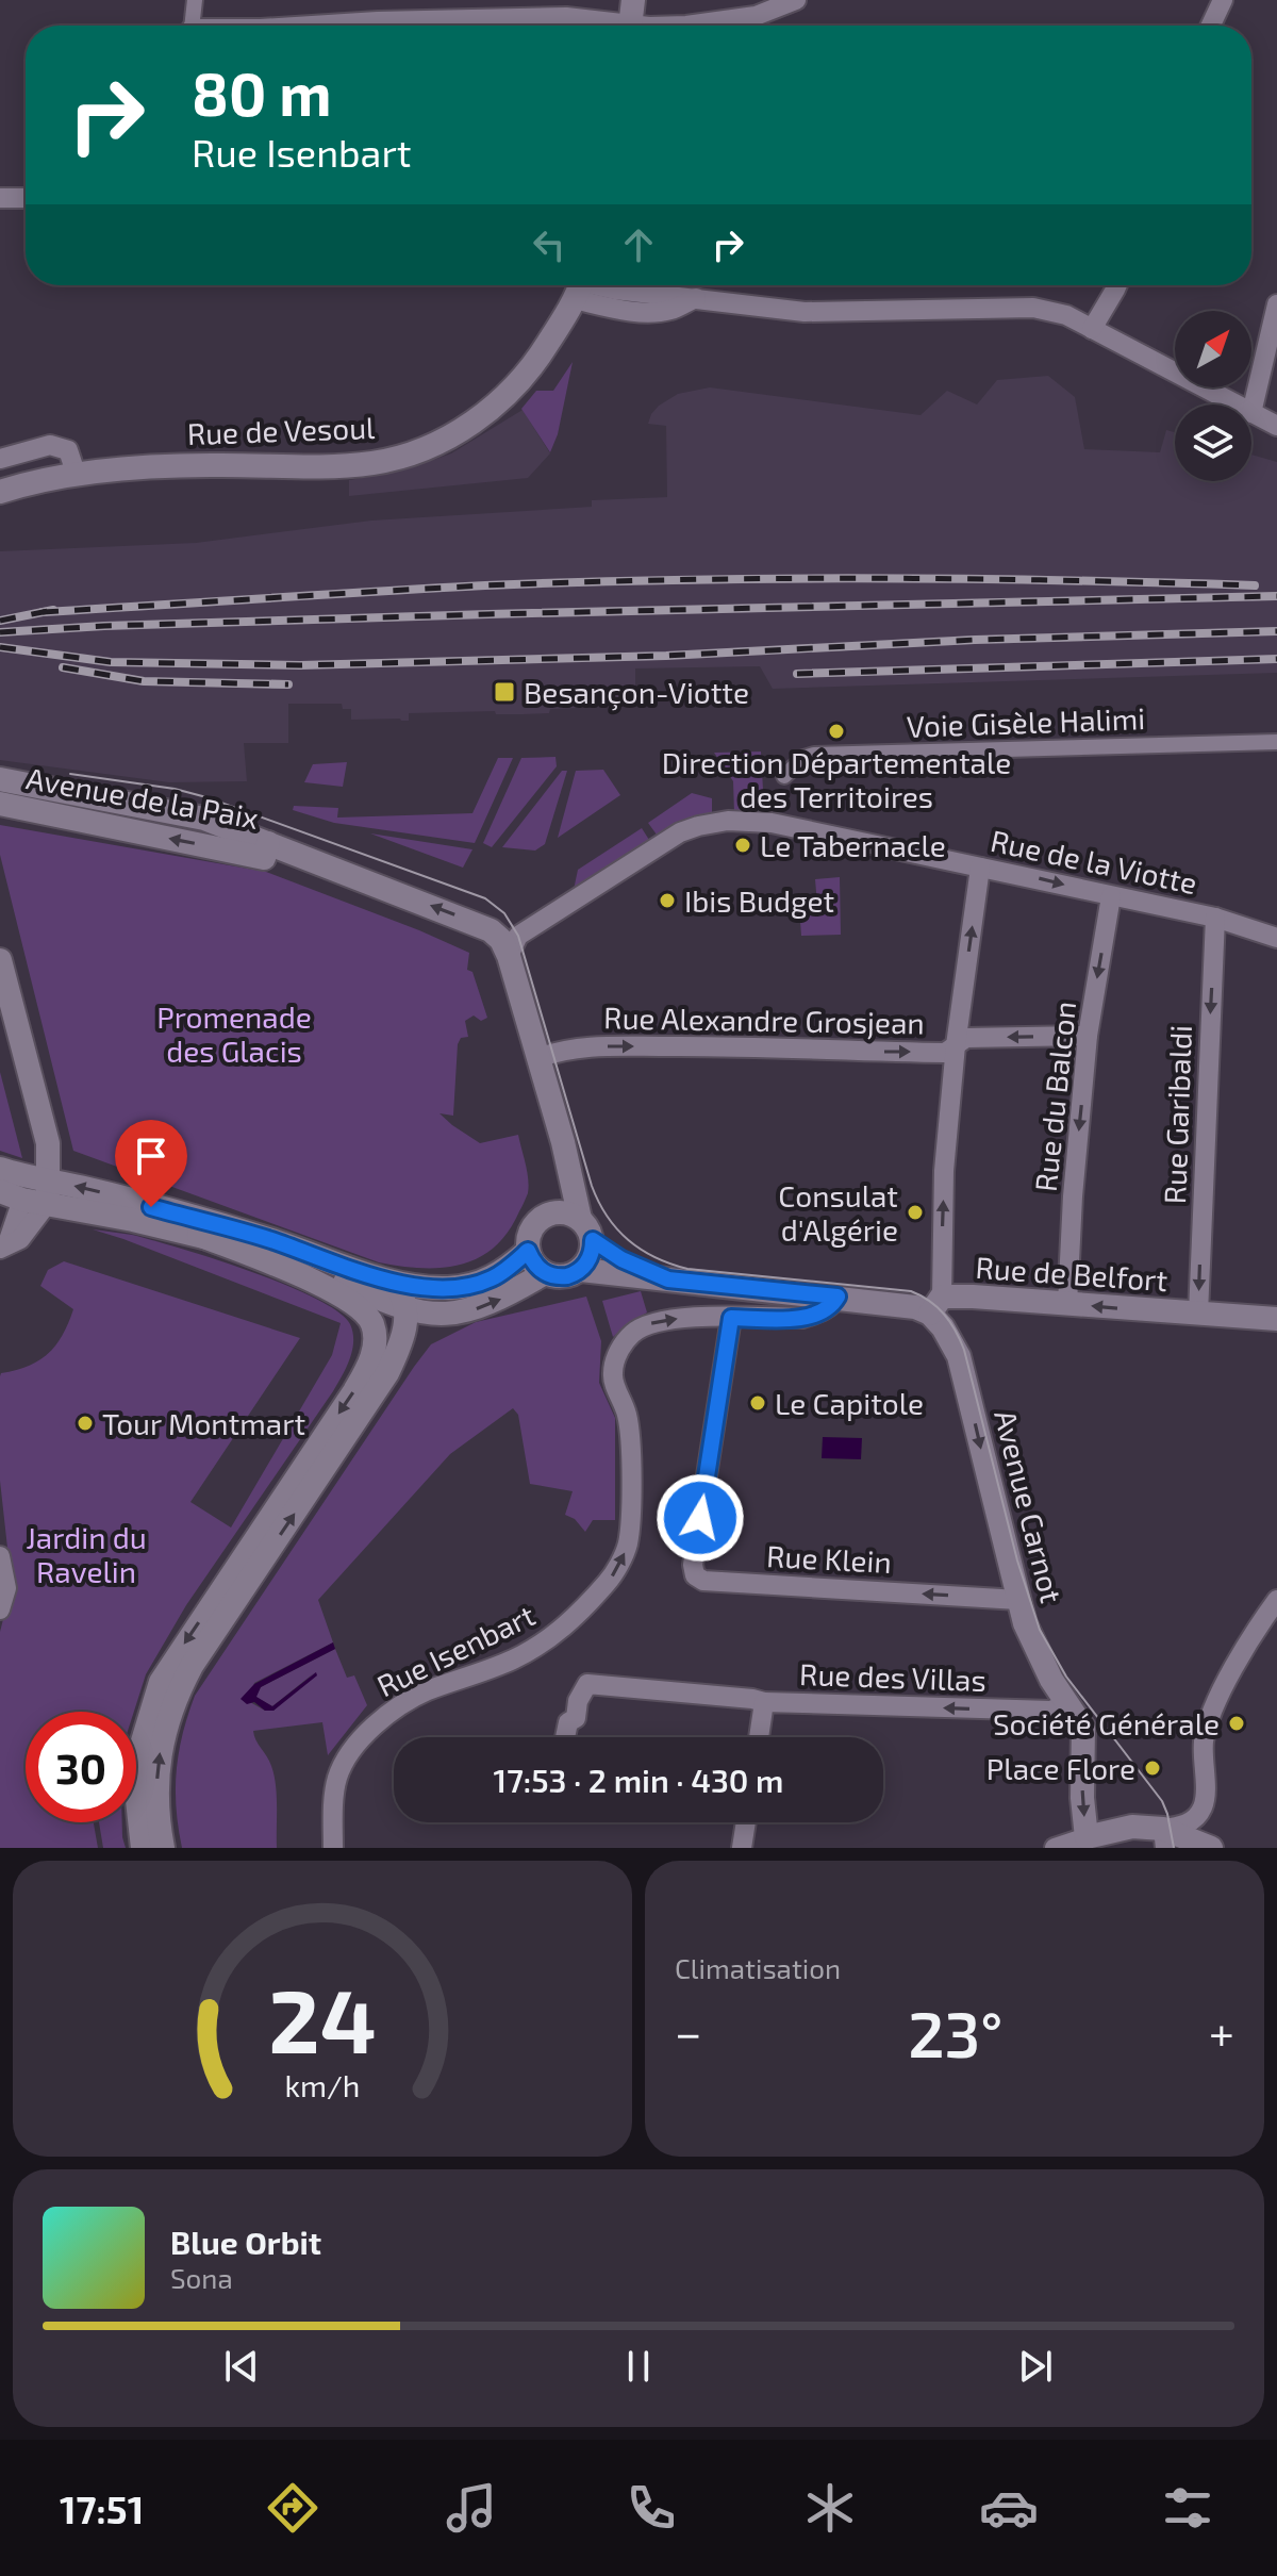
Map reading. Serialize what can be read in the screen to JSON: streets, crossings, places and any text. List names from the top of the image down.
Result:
{
  "streets": {
    "main road": [
      "Rue de Vesoul",
      "Avenue de la Paix",
      "Rue de Belfort",
      "Avenue Carnot"
    ],
    "street": [
      "Voie Gisèle Halimi",
      "Rue de la Viotte",
      "Rue Alexandre Grosjean",
      "Rue du Balcon",
      "Rue Garibaldi",
      "Rue Klein",
      "Rue Isenbart",
      "Rue des Villas"
    ]
  },
  "crossings": [
    ["Avenue de la Paix", "Rue de la Viotte"],
    ["Rue de la Viotte", "Rue du Balcon"],
    ["Rue de la Viotte", "Rue Garibaldi"],
    ["Rue Alexandre Grosjean", "Rue du Balcon"],
    ["Rue du Balcon", "Rue de Belfort"],
    ["Rue Garibaldi", "Rue de Belfort"],
    ["Rue de Belfort", "Avenue Carnot"],
    ["Rue de Belfort", "Rue Isenbart"],
    ["Avenue Carnot", "Rue Klein"],
    ["Avenue Carnot", "Rue des Villas"],
    ["Rue Klein", "Rue Isenbart"]
  ],
  "one_way": [
    "Avenue de la Paix",
    "Rue Garibaldi",
    "Avenue Carnot",
    "Rue Isenbart",
    "Rue des Villas"
  ],
  "parks": ["Promenade des Glacis", "Jardin du Ravelin"],
  "places": {
    "transit": ["Besançon-Viotte"],
    "other": [
      "Direction Départementale des Territoires",
      "Le Tabernacle",
      "Ibis Budget",
      "Consulat d'Algérie",
      "Le Capitole",
      "Tour Montmart",
      "Société Générale",
      "Place Flore"
    ]
  },
  "north": "top right",
  "page": {
    "turn": ["80 m", "Rue Isenbart"],
    "limit": "30",
    "trip": "17:53 · 2 min · 430 m",
    "tile": "Climatisation",
    "heat": ["−", "23°", "+"],
    "song": ["Blue Orbit", "Sona"],
    "tabs": "17:51",
    "gauge": ["24", "km/h"]
  }
}
